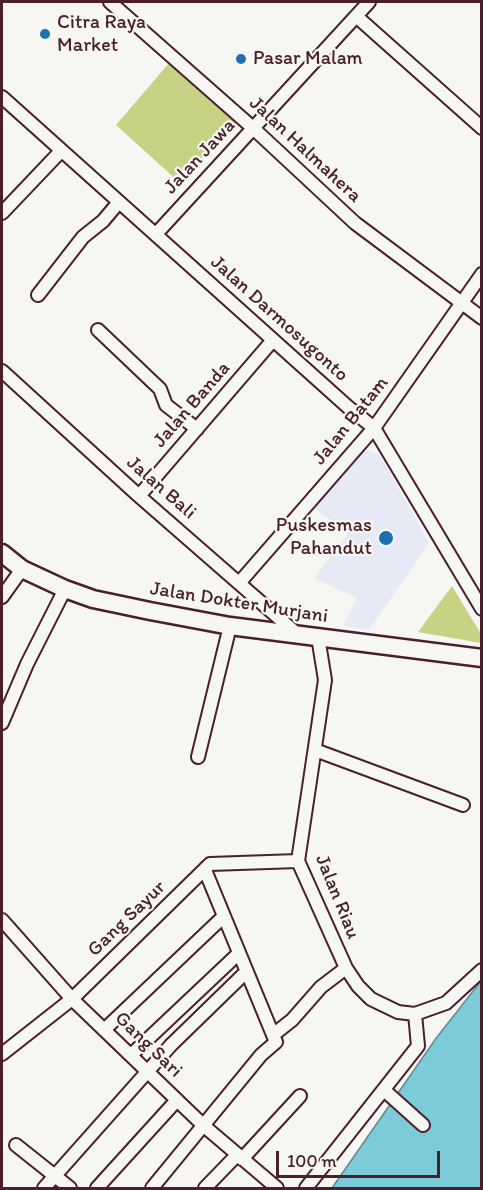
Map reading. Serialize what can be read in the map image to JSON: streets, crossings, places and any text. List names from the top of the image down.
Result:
{
  "streets": {
    "street": [
      "Jalan Halmahera",
      "Jalan Jawa",
      "Jalan Darmosugonto",
      "Jalan Banda",
      "Jalan Batam",
      "Jalan Bali",
      "Jalan Dokter Murjani",
      "Jalan Riau",
      "Gang Sayur",
      "Gang Sari"
    ]
  },
  "crossings": [
    ["Jalan Halmahera", "Jalan Jawa"],
    ["Jalan Halmahera", "Jalan Batam"],
    ["Jalan Jawa", "Jalan Darmosugonto"],
    ["Jalan Darmosugonto", "Jalan Banda"],
    ["Jalan Darmosugonto", "Jalan Batam"],
    ["Jalan Banda", "Jalan Bali"],
    ["Jalan Batam", "Jalan Bali"],
    ["Jalan Bali", "Jalan Dokter Murjani"],
    ["Jalan Dokter Murjani", "Jalan Riau"],
    ["Jalan Riau", "Gang Sayur"],
    ["Gang Sayur", "Gang Sari"]
  ],
  "places": ["Citra Raya Market", "Pasar Malam", "Puskesmas Pahandut"],
  "scale_bar": "100 m"
}
